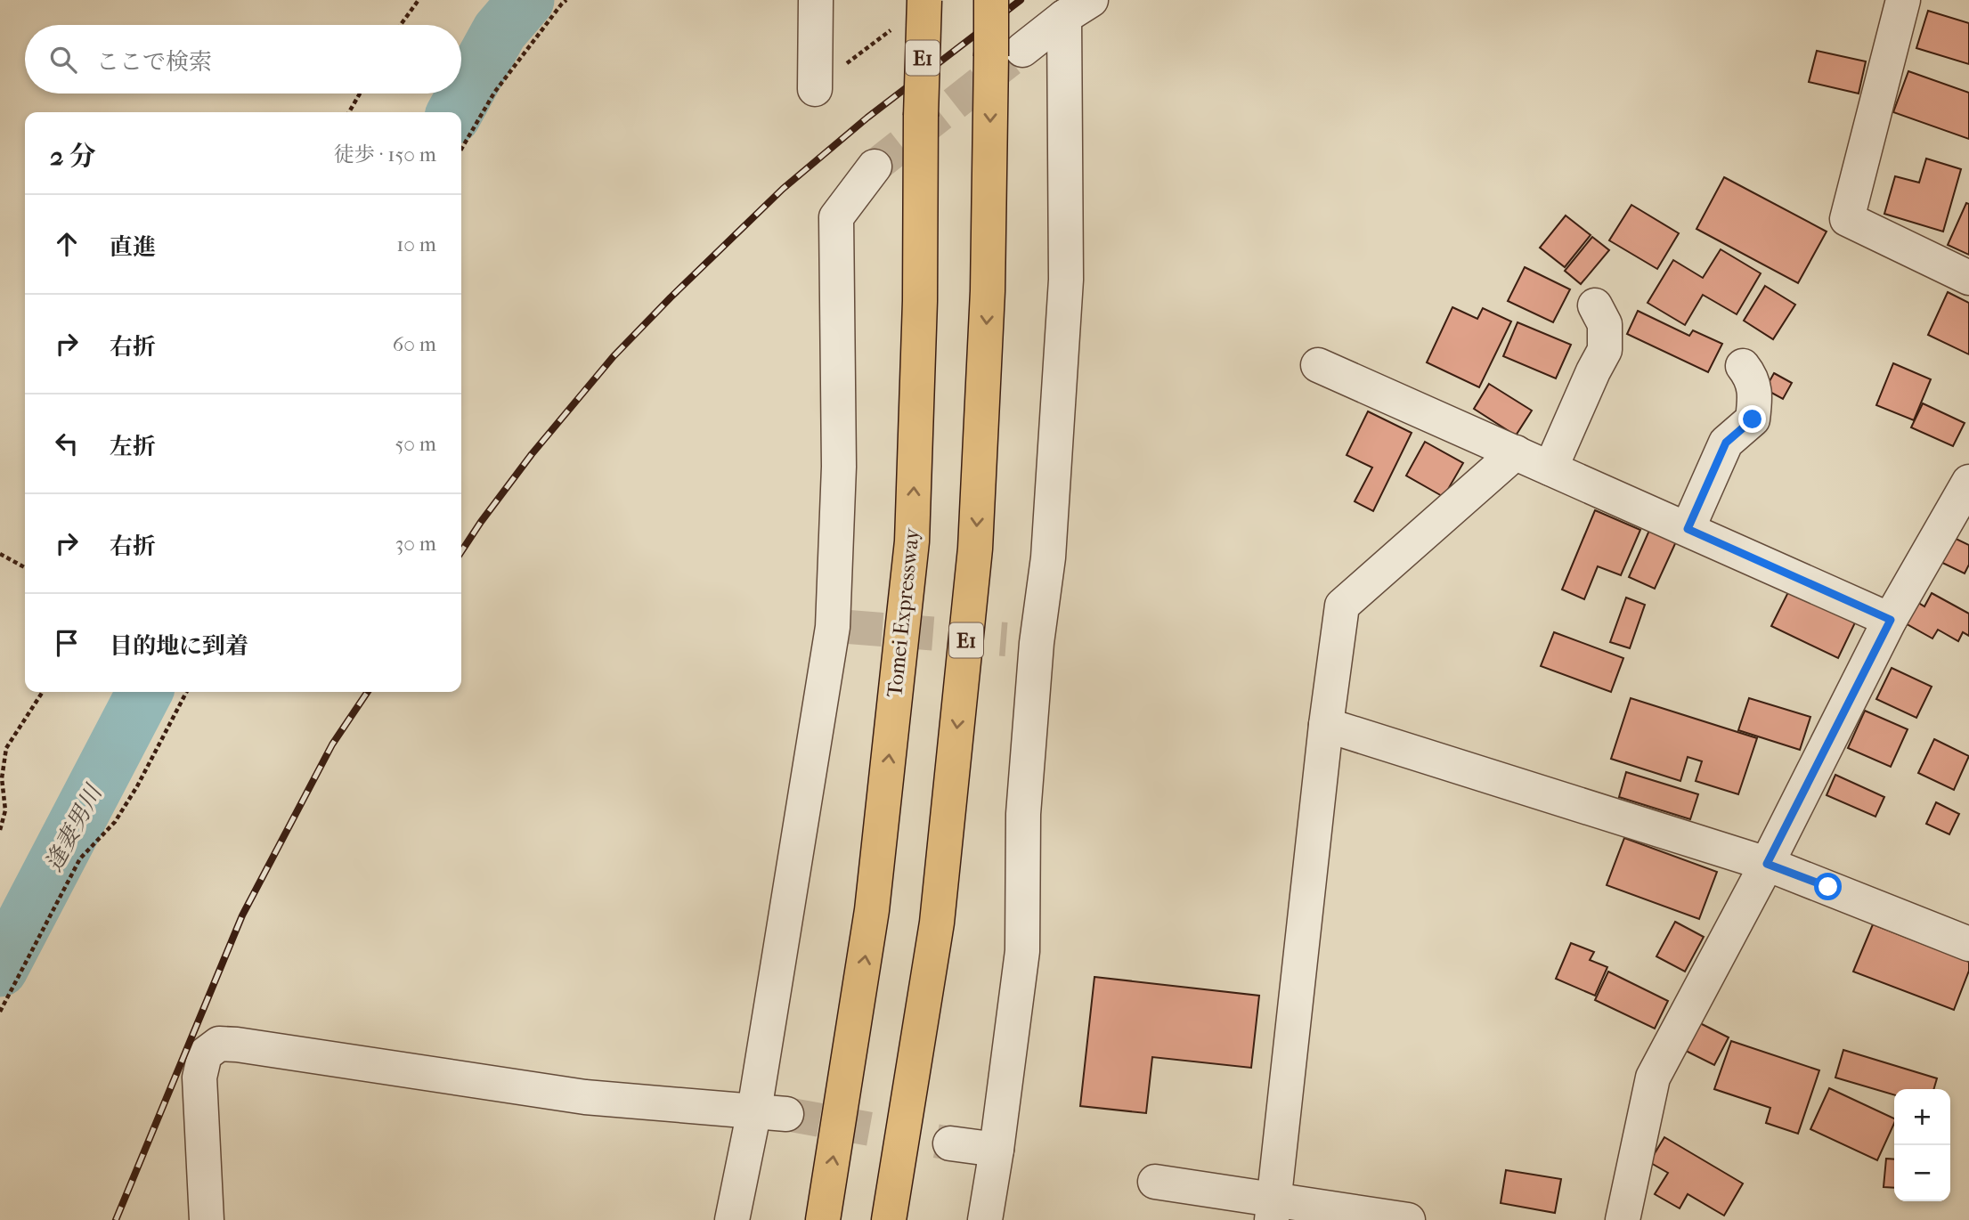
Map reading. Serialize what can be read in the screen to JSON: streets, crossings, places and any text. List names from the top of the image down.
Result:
{
  "streets": {
    "highway": ["E1", "Tomei Expressway"]
  },
  "water": ["逢妻男川"],
  "page": {
    "search": "ここで検索",
    "heading": ["2 分", "徒歩 · 150 m"],
    "list": [
      ["直進", "10 m"],
      ["右折", "60 m"],
      ["左折", "50 m"],
      ["右折", "30 m"],
      "目的地に到着"
    ],
    "map_buttons": ["+", "−"]
  }
}
